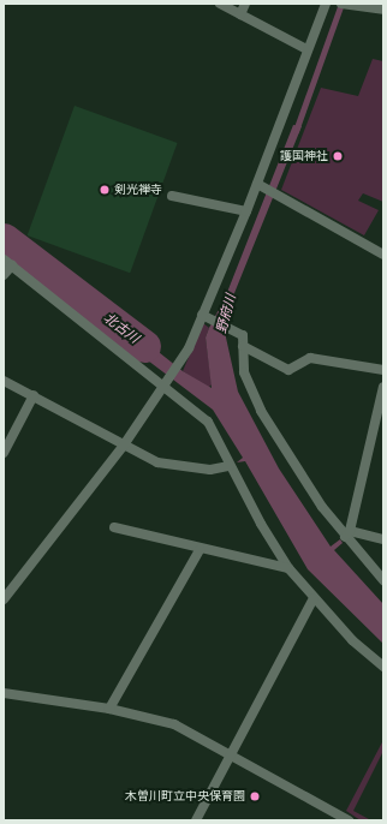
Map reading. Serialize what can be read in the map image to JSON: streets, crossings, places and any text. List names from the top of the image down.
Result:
{
  "water": ["野府川", "北古川"],
  "places": ["護国神社", "剣光禅寺", "木曽川町立中央保育園"]
}
